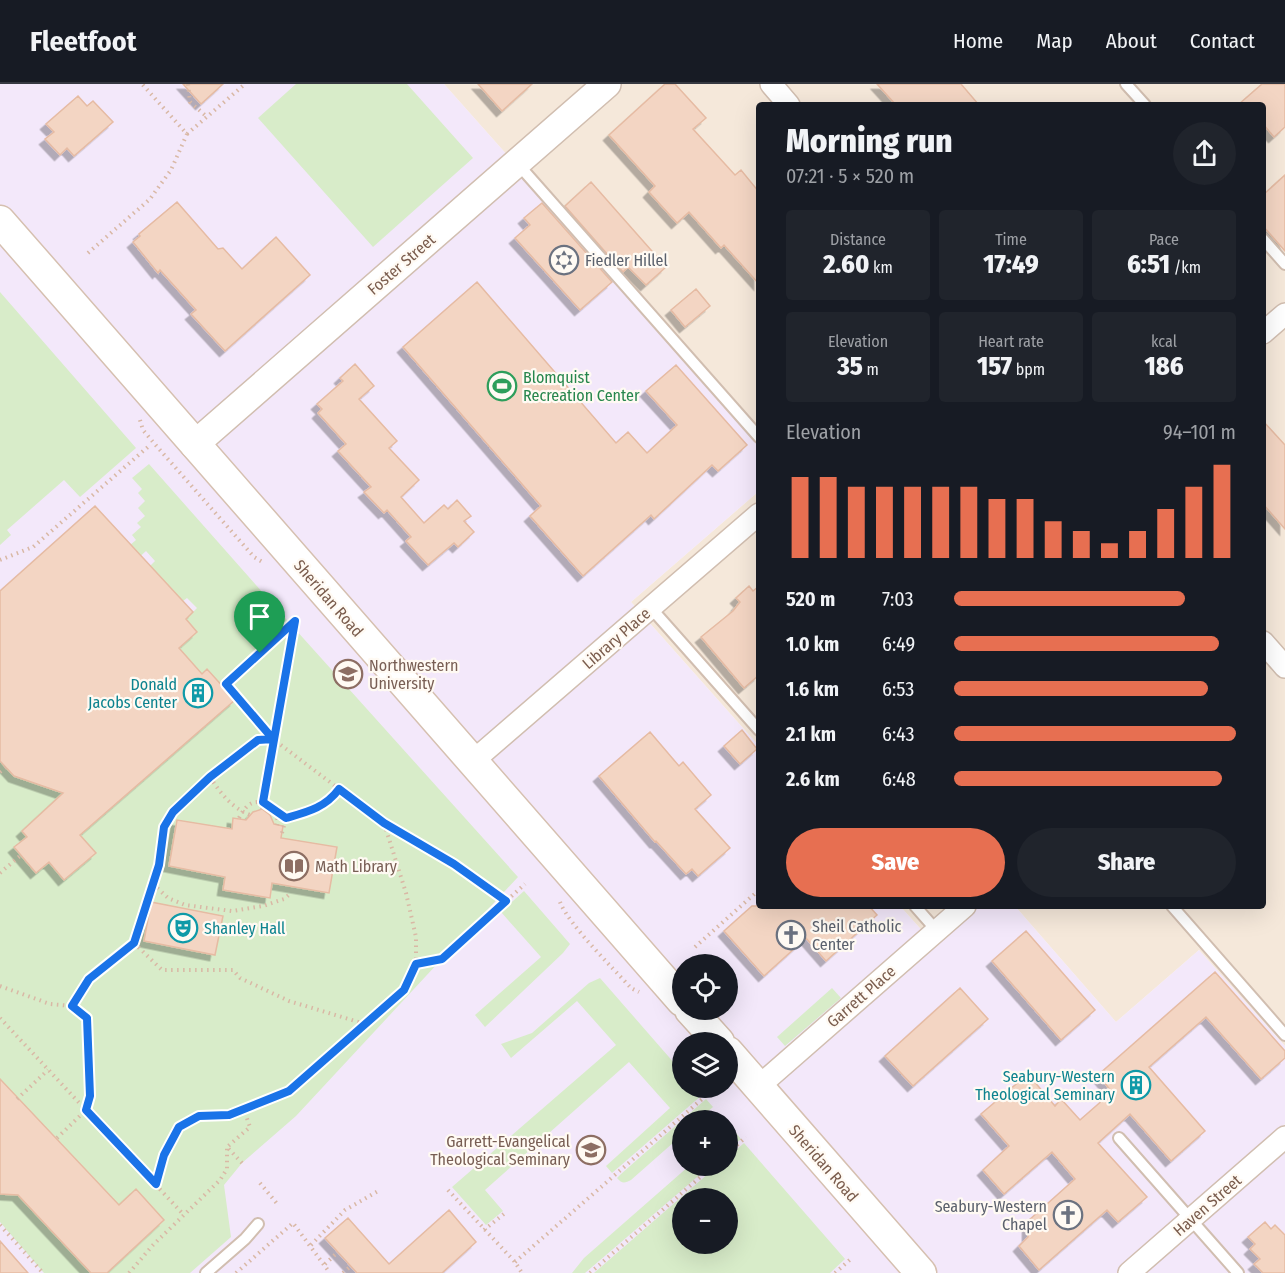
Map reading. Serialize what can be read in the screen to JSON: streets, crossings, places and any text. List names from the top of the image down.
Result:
{
  "streets": {
    "main road": ["Sheridan Road"],
    "street": [
      "Foster Street",
      "Library Place",
      "Garrett Place",
      "Haven Street"
    ]
  },
  "crossings": [
    ["Foster Street", "Sheridan Road"],
    ["Sheridan Road", "Library Place"],
    ["Sheridan Road", "Garrett Place"]
  ],
  "places": {
    "synagogue": ["Fiedler Hillel"],
    "sports": ["Blomquist Recreation Center"],
    "school or university": ["Northwestern University", "Garrett-Evangelical Theological Seminary"],
    "building": ["Donald Jacobs Center", "Seabury-Western Theological Seminary"],
    "library": ["Math Library"],
    "theatre": ["Shanley Hall"],
    "church": ["Sheil Catholic Center", "Seabury-Western Chapel"]
  },
  "page": {
    "header": "Fleetfoot",
    "nav": [
      "Home",
      "Map",
      "About",
      "Contact"
    ],
    "heading": ["Morning run", "07:21 · 5 × 520 m"],
    "stats": [
      ["Distance", "2.60 km"],
      ["Time", "17:49"],
      ["Pace", "6:51 /km"],
      ["Elevation", "35 m"],
      ["Heart rate", "157 bpm"],
      ["kcal", "186"]
    ],
    "chart": ["Elevation", "94–101 m"],
    "list": [
      {
        "name": "520 m",
        "note": "7:03"
      },
      {
        "name": "1.0 km",
        "note": "6:49"
      },
      {
        "name": "1.6 km",
        "note": "6:53"
      },
      {
        "name": "2.1 km",
        "note": "6:43"
      },
      {
        "name": "2.6 km",
        "note": "6:48"
      }
    ],
    "buttons": ["Save", "Share"],
    "map_buttons": ["+", "−"]
  }
}
